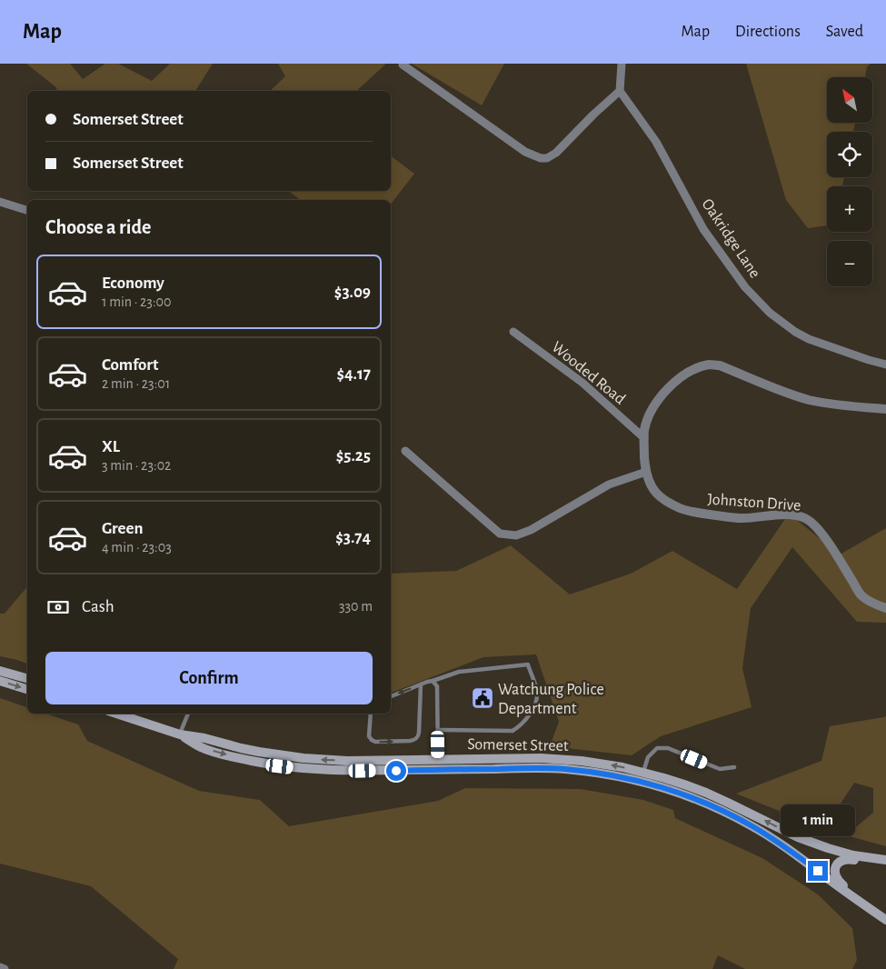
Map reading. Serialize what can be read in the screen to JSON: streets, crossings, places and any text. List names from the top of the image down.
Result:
{
  "streets": {
    "main road": ["Somerset Street"],
    "street": ["Oakridge Lane", "Wooded Road", "Johnston Drive"]
  },
  "crossings": [
    ["Wooded Road", "Johnston Drive"]
  ],
  "places": {
    "public building": ["Watchung Police Department"]
  },
  "north": "top left",
  "page": {
    "header": "Map",
    "nav": ["Map", "Directions", "Saved"],
    "map_buttons": ["+", "−"],
    "banner": ["Somerset Street", "Somerset Street"],
    "heading": "Choose a ride",
    "list": [
      {
        "name": "Economy",
        "note": "1 min · 23:00",
        "value": "$3.09"
      },
      {
        "name": "Comfort",
        "note": "2 min · 23:01",
        "value": "$4.17"
      },
      {
        "name": "XL",
        "note": "3 min · 23:02",
        "value": "$5.25"
      },
      {
        "name": "Green",
        "note": "4 min · 23:03",
        "value": "$3.74"
      }
    ],
    "pay": ["Cash", "330 m"],
    "buttons": "Confirm",
    "bubble": "1 min"
  }
}
